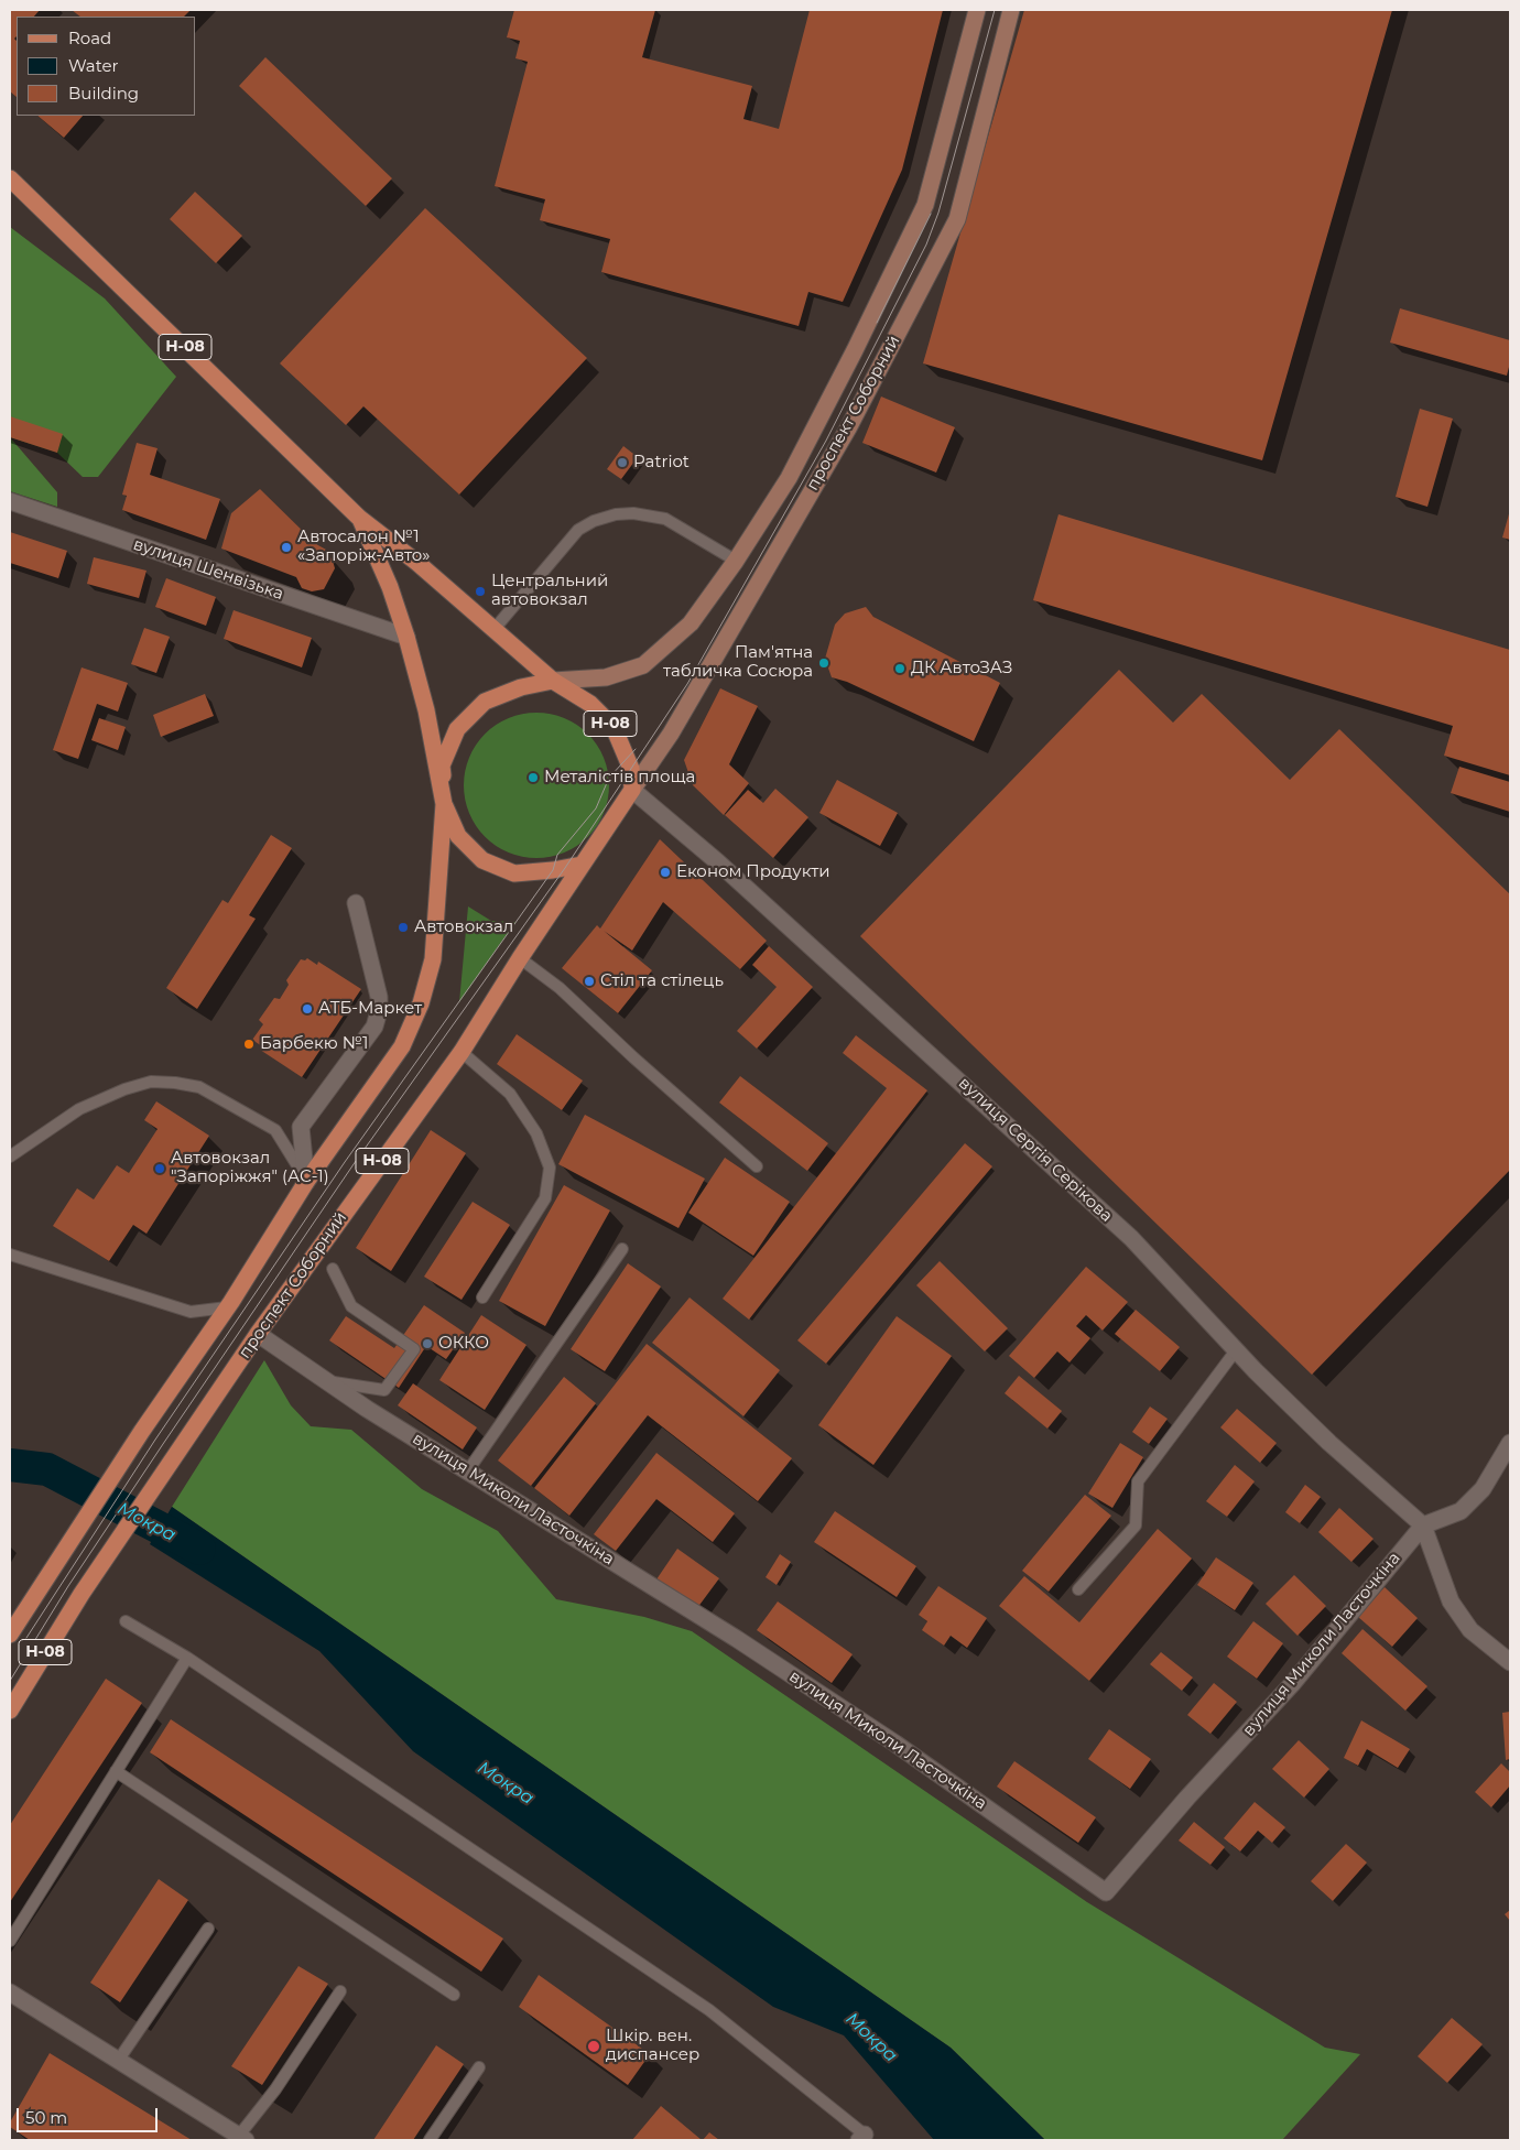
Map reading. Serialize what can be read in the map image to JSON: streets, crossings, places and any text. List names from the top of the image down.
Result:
{
  "streets": {
    "main road": ["Н-08", "проспект Соборний"],
    "street": ["вулиця Шенвізька", "вулиця Сергія Серікова", "вулиця Миколи Ласточкіна"]
  },
  "crossings": [
    ["Н-08", "проспект Соборний"],
    ["Н-08", "вулиця Шенвізька"],
    ["Н-08", "вулиця Сергія Серікова"],
    ["проспект Соборний", "вулиця Сергія Серікова"],
    ["проспект Соборний", "вулиця Миколи Ласточкіна"],
    ["вулиця Сергія Серікова", "вулиця Миколи Ласточкіна"]
  ],
  "water": ["Мокра"],
  "places": [
    "Patriot",
    "Автосалон №1 «Запоріж-Авто»",
    "Центральний автовокзал",
    "Пам'ятна табличка Сосюра",
    "ДК АвтоЗАЗ",
    "Металістів площа",
    "Економ Продукти",
    "Автовокзал",
    "Стіл та стілець",
    "АТБ-Маркет",
    "Барбекю №1",
    "Автовокзал \"Запоріжжя\" (АС-1)",
    "ОККО",
    "Шкір. вен. диспансер"
  ],
  "legend": ["Road", "Water", "Building"],
  "scale_bar": "50 m"
}
